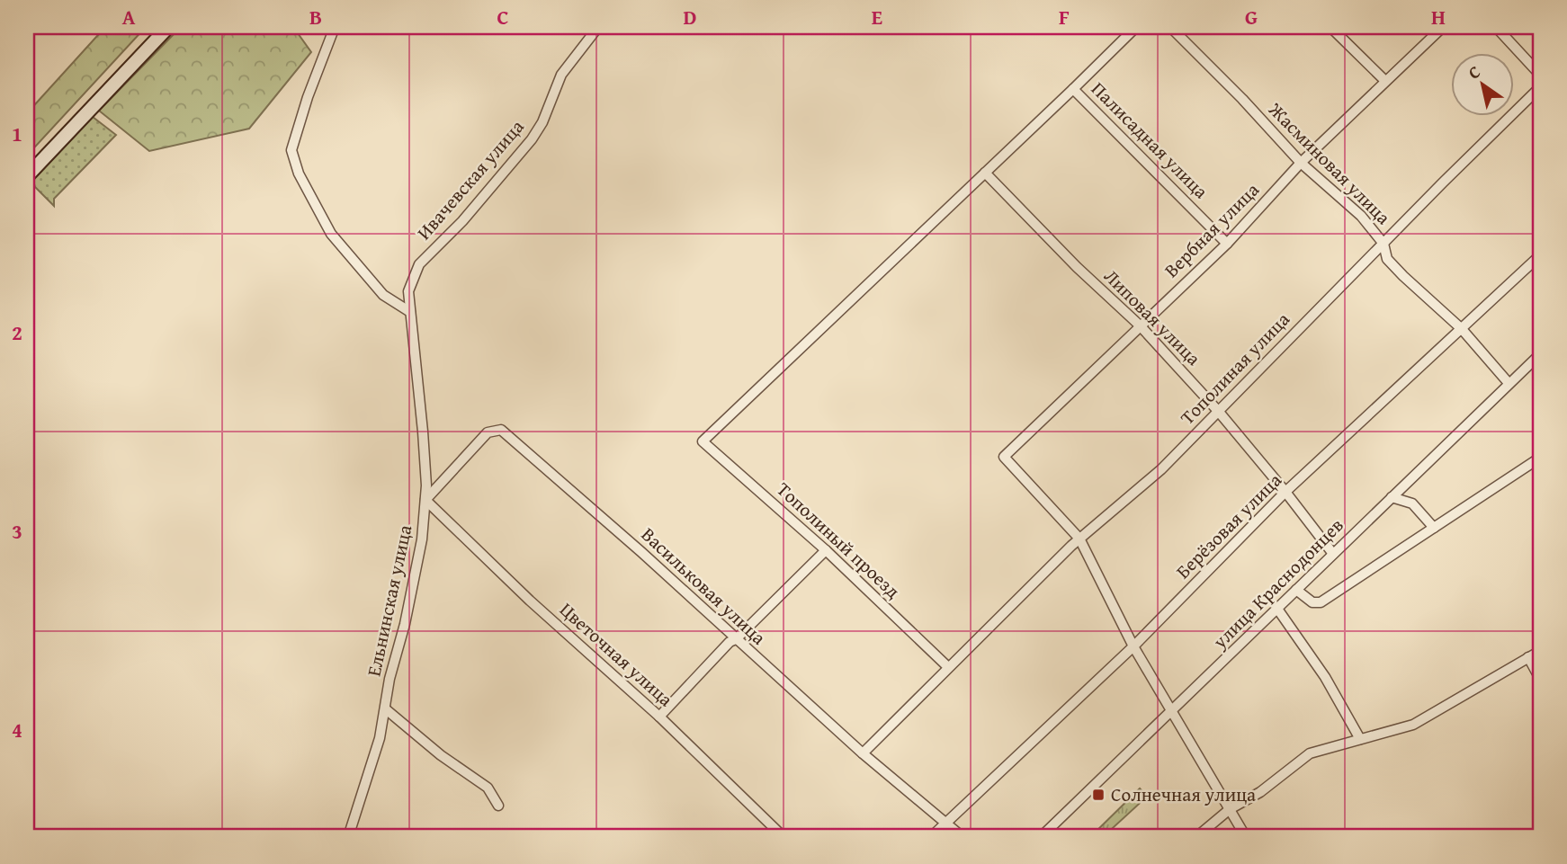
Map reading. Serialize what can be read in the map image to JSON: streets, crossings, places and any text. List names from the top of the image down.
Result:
{
  "streets": {
    "street": [
      "Палисадная улица",
      "Жасминовая улица",
      "Ивачевская улица",
      "Вербная улица",
      "Липовая улица",
      "Тополиная улица",
      "Берёзовая улица",
      "Тополиный проезд",
      "улица Краснодонцев",
      "Васильковая улица",
      "Ельнинская улица",
      "Цветочная улица"
    ]
  },
  "crossings": [
    ["Палисадная улица", "Вербная улица"],
    ["Жасминовая улица", "Вербная улица"],
    ["Жасминовая улица", "Тополиная улица"],
    ["Жасминовая улица", "Берёзовая улица"],
    ["Жасминовая улица", "улица Краснодонцев"],
    ["Ивачевская улица", "Ельнинская улица"],
    ["Вербная улица", "Липовая улица"],
    ["Вербная улица", "Тополиная улица"],
    ["Липовая улица", "Тополиная улица"],
    ["Липовая улица", "Берёзовая улица"],
    ["Липовая улица", "Тополиный проезд"],
    ["Липовая улица", "улица Краснодонцев"],
    ["Тополиная улица", "Тополиный проезд"],
    ["Тополиная улица", "Васильковая улица"],
    ["Берёзовая улица", "Васильковая улица"],
    ["Васильковая улица", "Ельнинская улица"],
    ["Васильковая улица", "Цветочная улица"],
    ["Ельнинская улица", "Цветочная улица"]
  ],
  "places": {
    "transit": ["Солнечная улица"]
  },
  "north": "top left",
  "grid": {
    "columns": [
      "A",
      "B",
      "C",
      "D",
      "E",
      "F",
      "G",
      "H"
    ],
    "rows": [
      "1",
      "2",
      "3",
      "4"
    ]
  }
}
